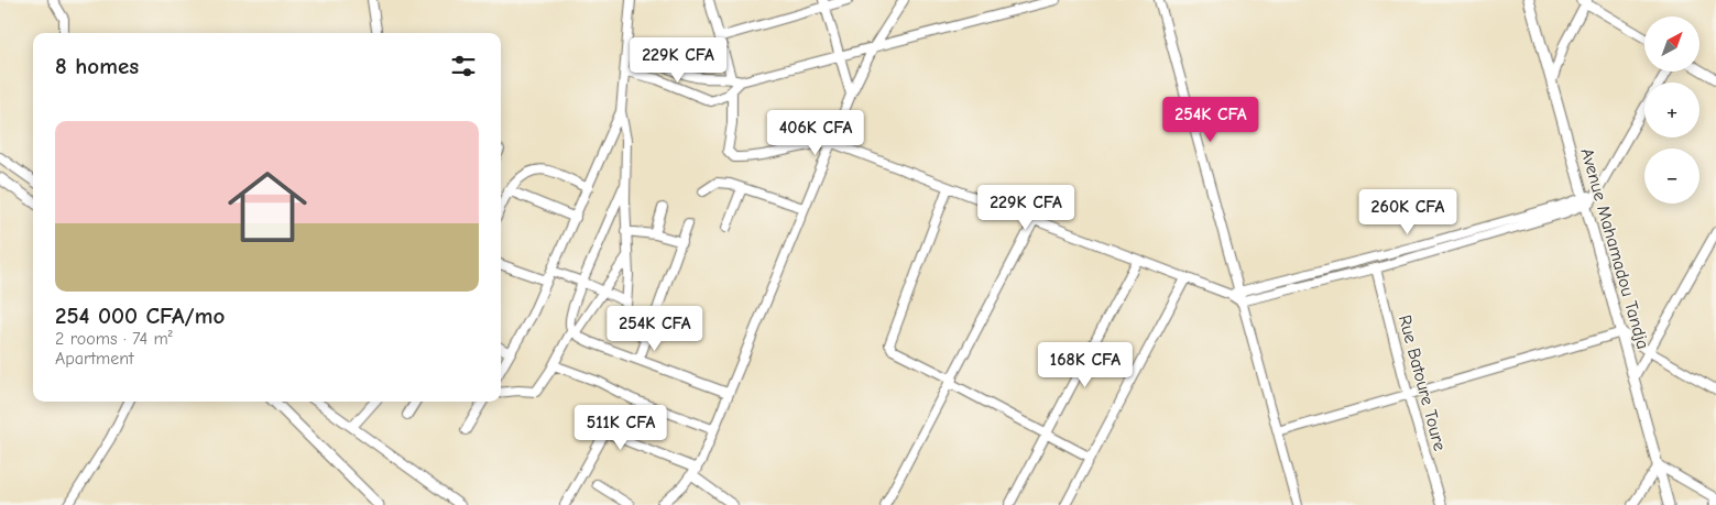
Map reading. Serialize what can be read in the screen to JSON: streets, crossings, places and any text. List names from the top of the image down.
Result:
{
  "streets": {
    "main road": ["Avenue Mahamadou Tandja"],
    "street": ["Rue Batoure Toure"]
  },
  "north": "top right",
  "page": {
    "map_buttons": ["+", "−"],
    "heading": "8 homes",
    "price": [
      "229K CFA",
      "254K CFA",
      "406K CFA",
      "229K CFA",
      "260K CFA",
      "254K CFA",
      "168K CFA",
      "511K CFA"
    ],
    "list": [
      {
        "name": "254 000 CFA/mo",
        "note": "2 rooms · 74 m² · Apartment"
      }
    ]
  }
}
